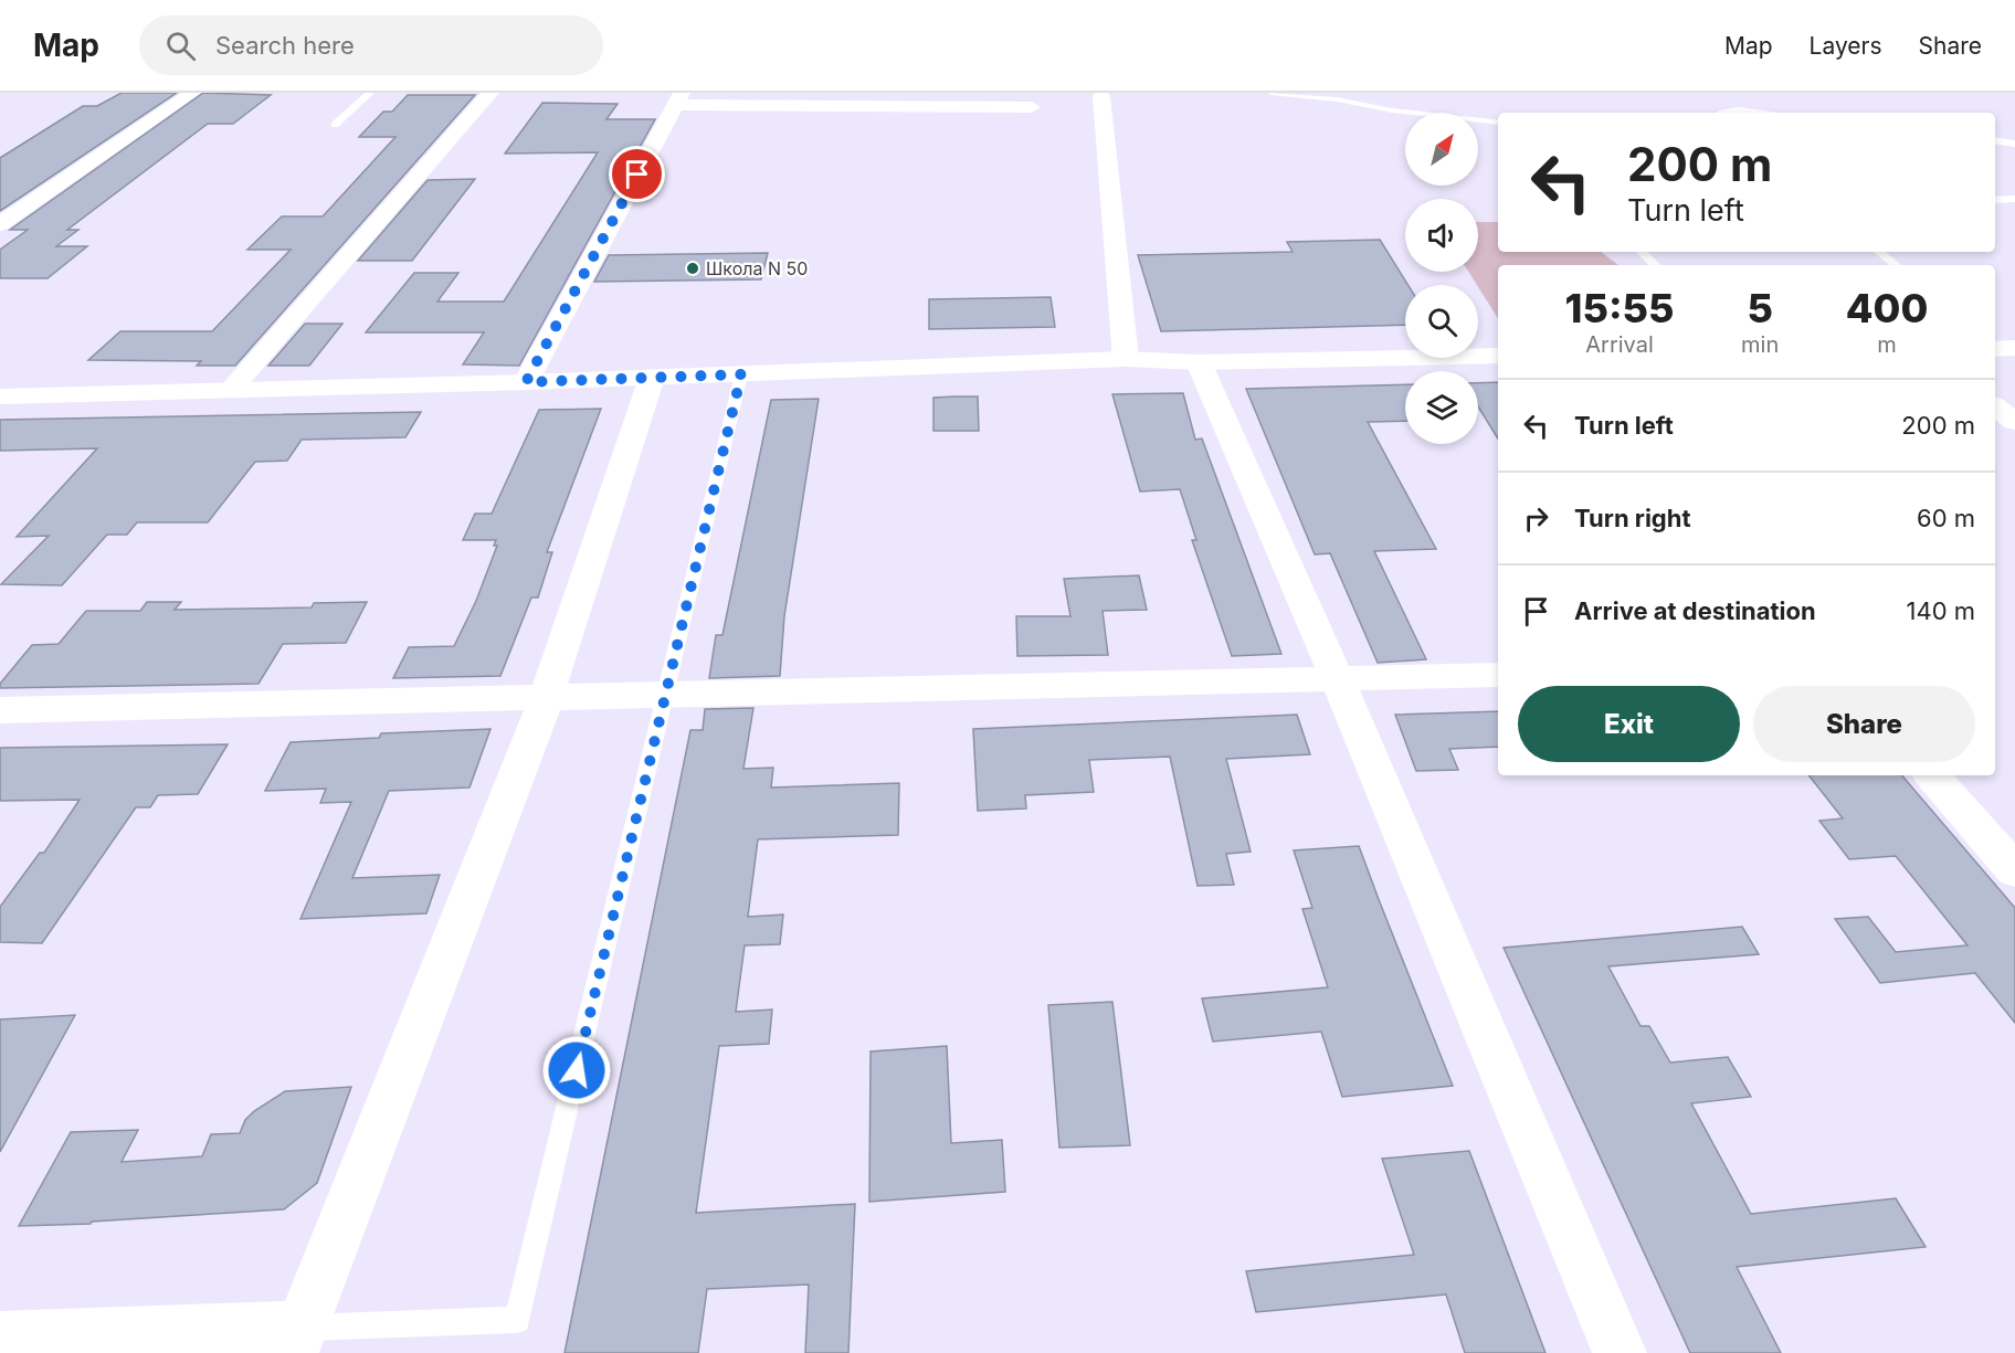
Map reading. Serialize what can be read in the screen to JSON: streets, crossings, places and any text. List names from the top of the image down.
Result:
{
  "places": ["Школа N 50"],
  "north": "top right",
  "page": {
    "header": "Map",
    "search": "Search here",
    "nav": ["Map", "Layers", "Share"],
    "turn": ["200 m", "Turn left"],
    "eta": [
      "15:55",
      "Arrival",
      "5",
      "min",
      "400",
      "m"
    ],
    "list": [
      {
        "name": "Turn left",
        "value": "200 m"
      },
      {
        "name": "Turn right",
        "value": "60 m"
      },
      {
        "name": "Arrive at destination",
        "value": "140 m"
      }
    ],
    "buttons": ["Exit", "Share"]
  }
}
